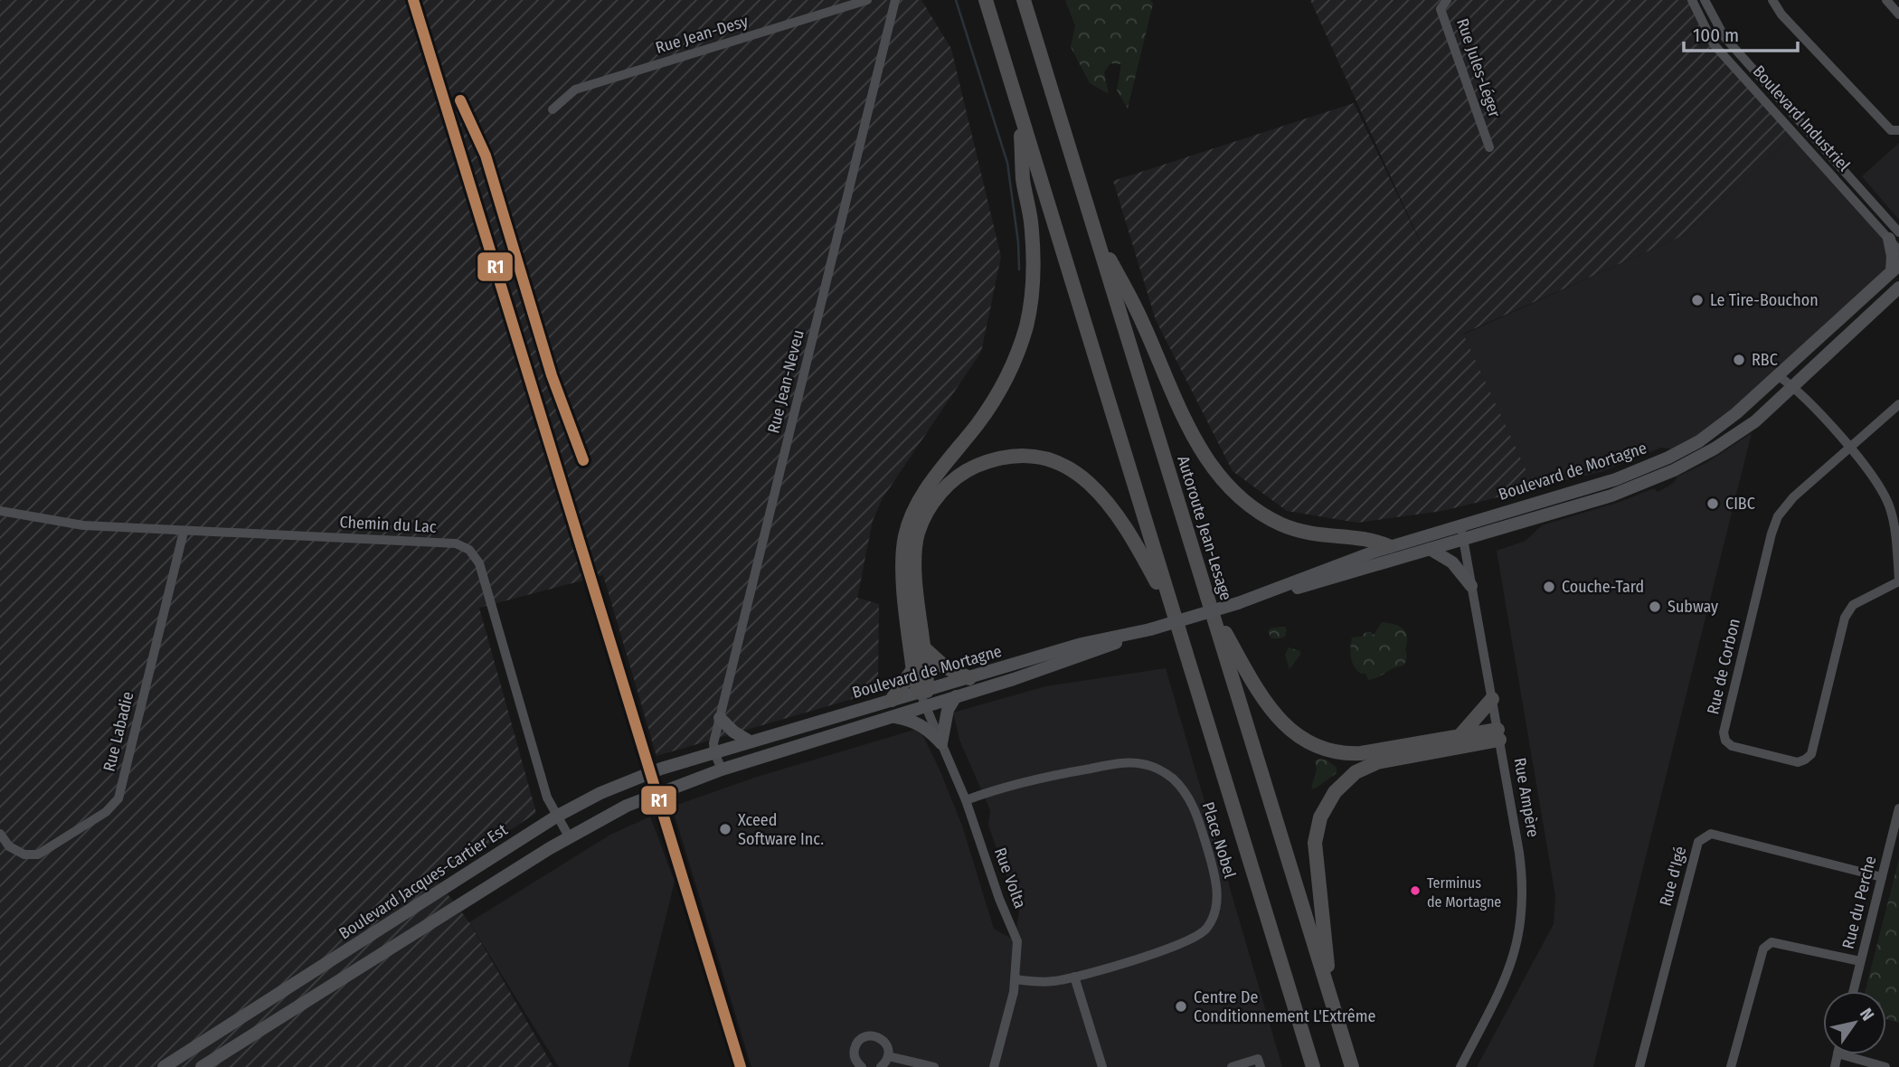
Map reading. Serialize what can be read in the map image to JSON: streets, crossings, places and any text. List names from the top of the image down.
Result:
{
  "streets": {
    "highway": ["Autoroute Jean-Lesage"],
    "main road": ["Boulevard de Mortagne", "Boulevard Jacques-Cartier Est"],
    "street": [
      "Rue Jean-Desy",
      "Rue Jules-Léger",
      "Boulevard Industriel",
      "Rue Jean-Neveu",
      "Chemin du Lac",
      "Rue de Corbon",
      "Rue Labadie",
      "Rue Ampère",
      "Place Nobel",
      "Rue d'Igé",
      "Rue Volta",
      "Rue du Perche"
    ]
  },
  "crossings": [
    ["Rue Jean-Neveu", "Boulevard de Mortagne"],
    ["Rue Jean-Neveu", "Boulevard Jacques-Cartier Est"],
    ["Boulevard de Mortagne", "Rue Ampère"],
    ["Boulevard de Mortagne", "Rue Volta"],
    ["Boulevard de Mortagne", "Boulevard Jacques-Cartier Est"],
    ["Chemin du Lac", "Rue Labadie"],
    ["Chemin du Lac", "Boulevard Jacques-Cartier Est"],
    ["Place Nobel", "Rue Volta"],
    ["Rue d'Igé", "Rue du Perche"]
  ],
  "places": [
    "Le Tire-Bouchon",
    "RBC",
    "CIBC",
    "Couche-Tard",
    "Subway",
    "Xceed Software Inc.",
    "Terminus de Mortagne",
    "Centre De Conditionnement L'Extrême"
  ],
  "lines": ["transit line R1"],
  "scale_bar": "100 m",
  "north": "top right"
}
